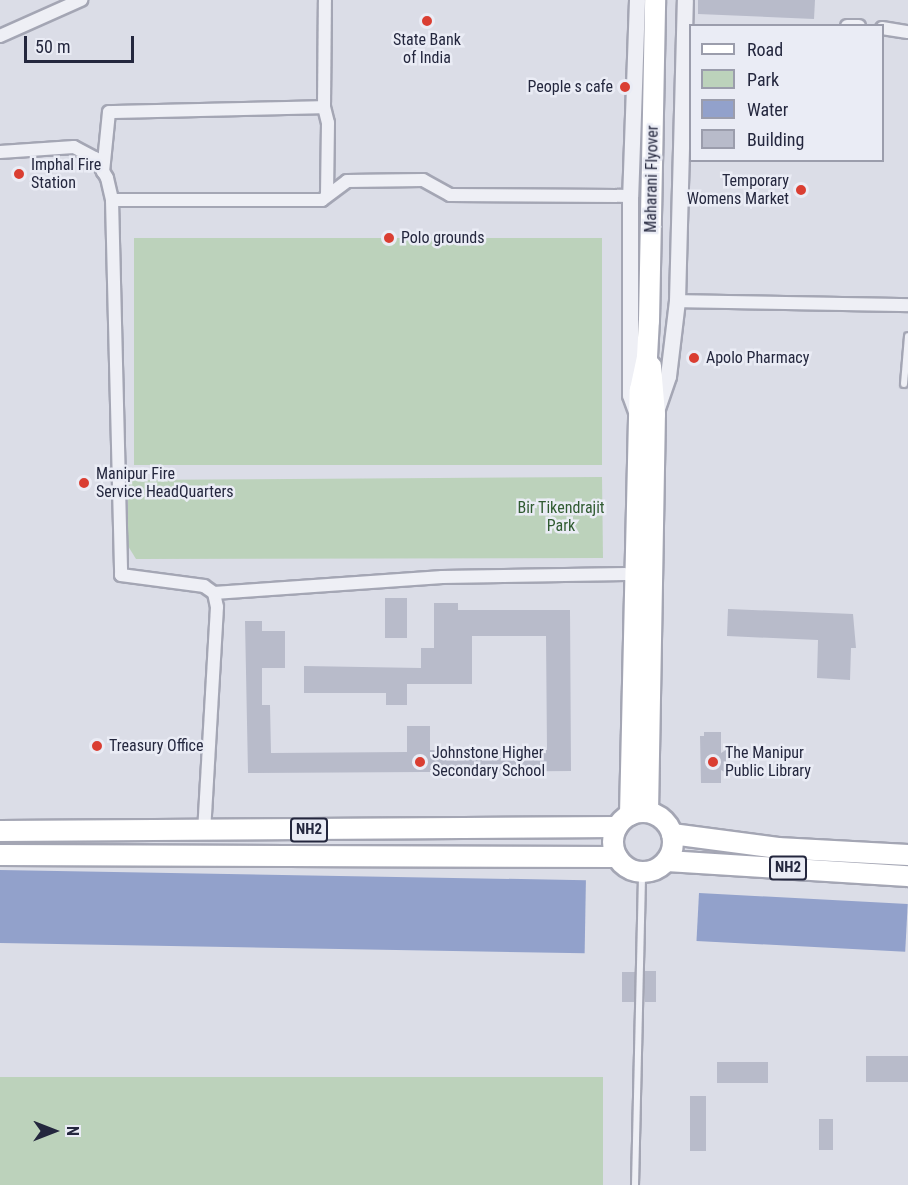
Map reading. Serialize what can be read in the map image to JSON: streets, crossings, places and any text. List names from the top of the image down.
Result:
{
  "streets": {
    "main road": ["Maharani Flyover", "NH2"]
  },
  "parks": ["Bir Tikendrajit Park"],
  "places": [
    "State Bank of India",
    "People s cafe",
    "Imphal Fire Station",
    "Temporary Womens Market",
    "Polo grounds",
    "Apolo Pharmacy",
    "Manipur Fire Service HeadQuarters",
    "Treasury Office",
    "Johnstone Higher Secondary School",
    "The Manipur Public Library"
  ],
  "legend": [
    "Road",
    "Park",
    "Water",
    "Building"
  ],
  "scale_bar": "50 m",
  "north": "right"
}
